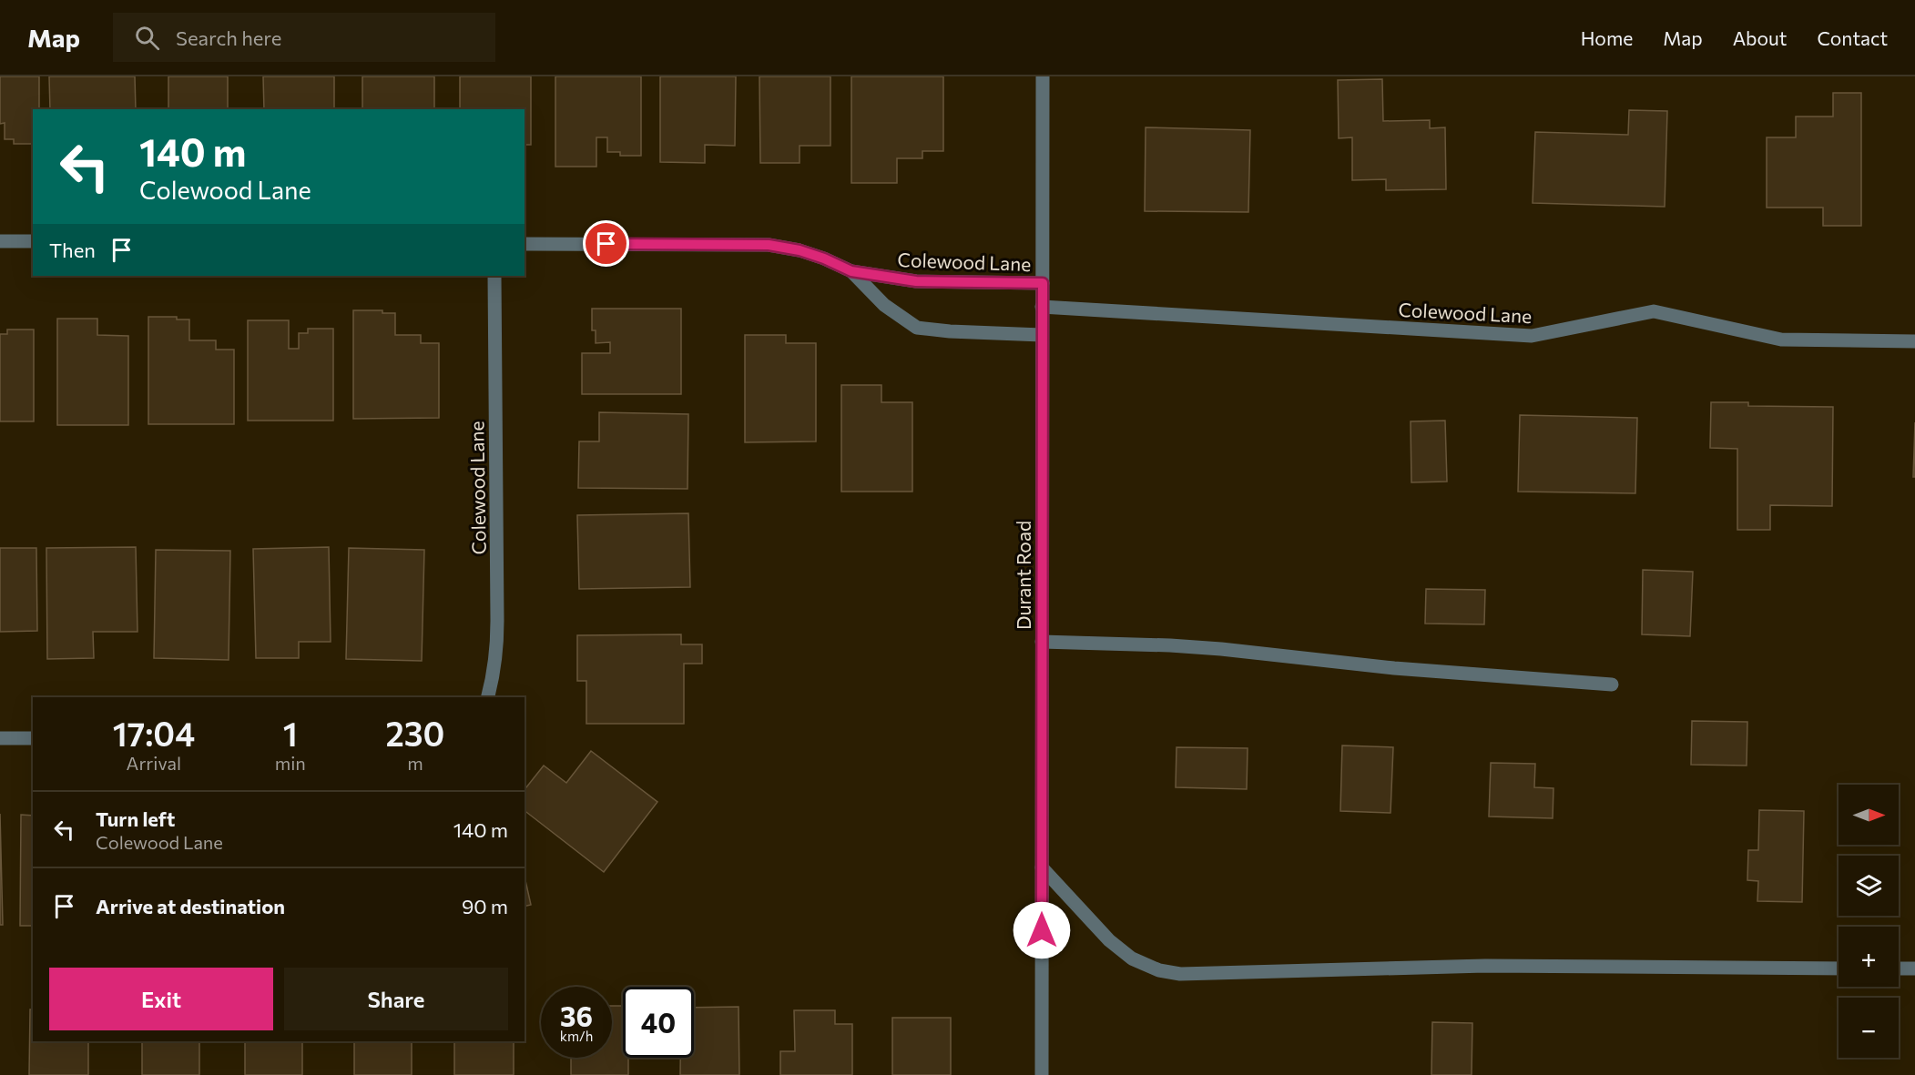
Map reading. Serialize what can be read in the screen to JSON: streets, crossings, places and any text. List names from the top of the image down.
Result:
{
  "streets": {
    "street": ["Colewood Lane", "Durant Road"]
  },
  "crossings": [
    ["Colewood Lane", "Durant Road"]
  ],
  "north": "right",
  "page": {
    "header": "Map",
    "search": "Search here",
    "nav": [
      "Home",
      "Map",
      "About",
      "Contact"
    ],
    "turn": ["140 m", "Colewood Lane"],
    "then": "Then",
    "eta": [
      "17:04",
      "Arrival",
      "1",
      "min",
      "230",
      "m"
    ],
    "map_buttons": ["+", "−"],
    "list": [
      {
        "name": "Turn left",
        "note": "Colewood Lane",
        "value": "140 m"
      },
      {
        "name": "Arrive at destination",
        "value": "90 m"
      }
    ],
    "buttons": ["Exit", "Share"],
    "speed": "36 km/h",
    "limit": "40"
  }
}
